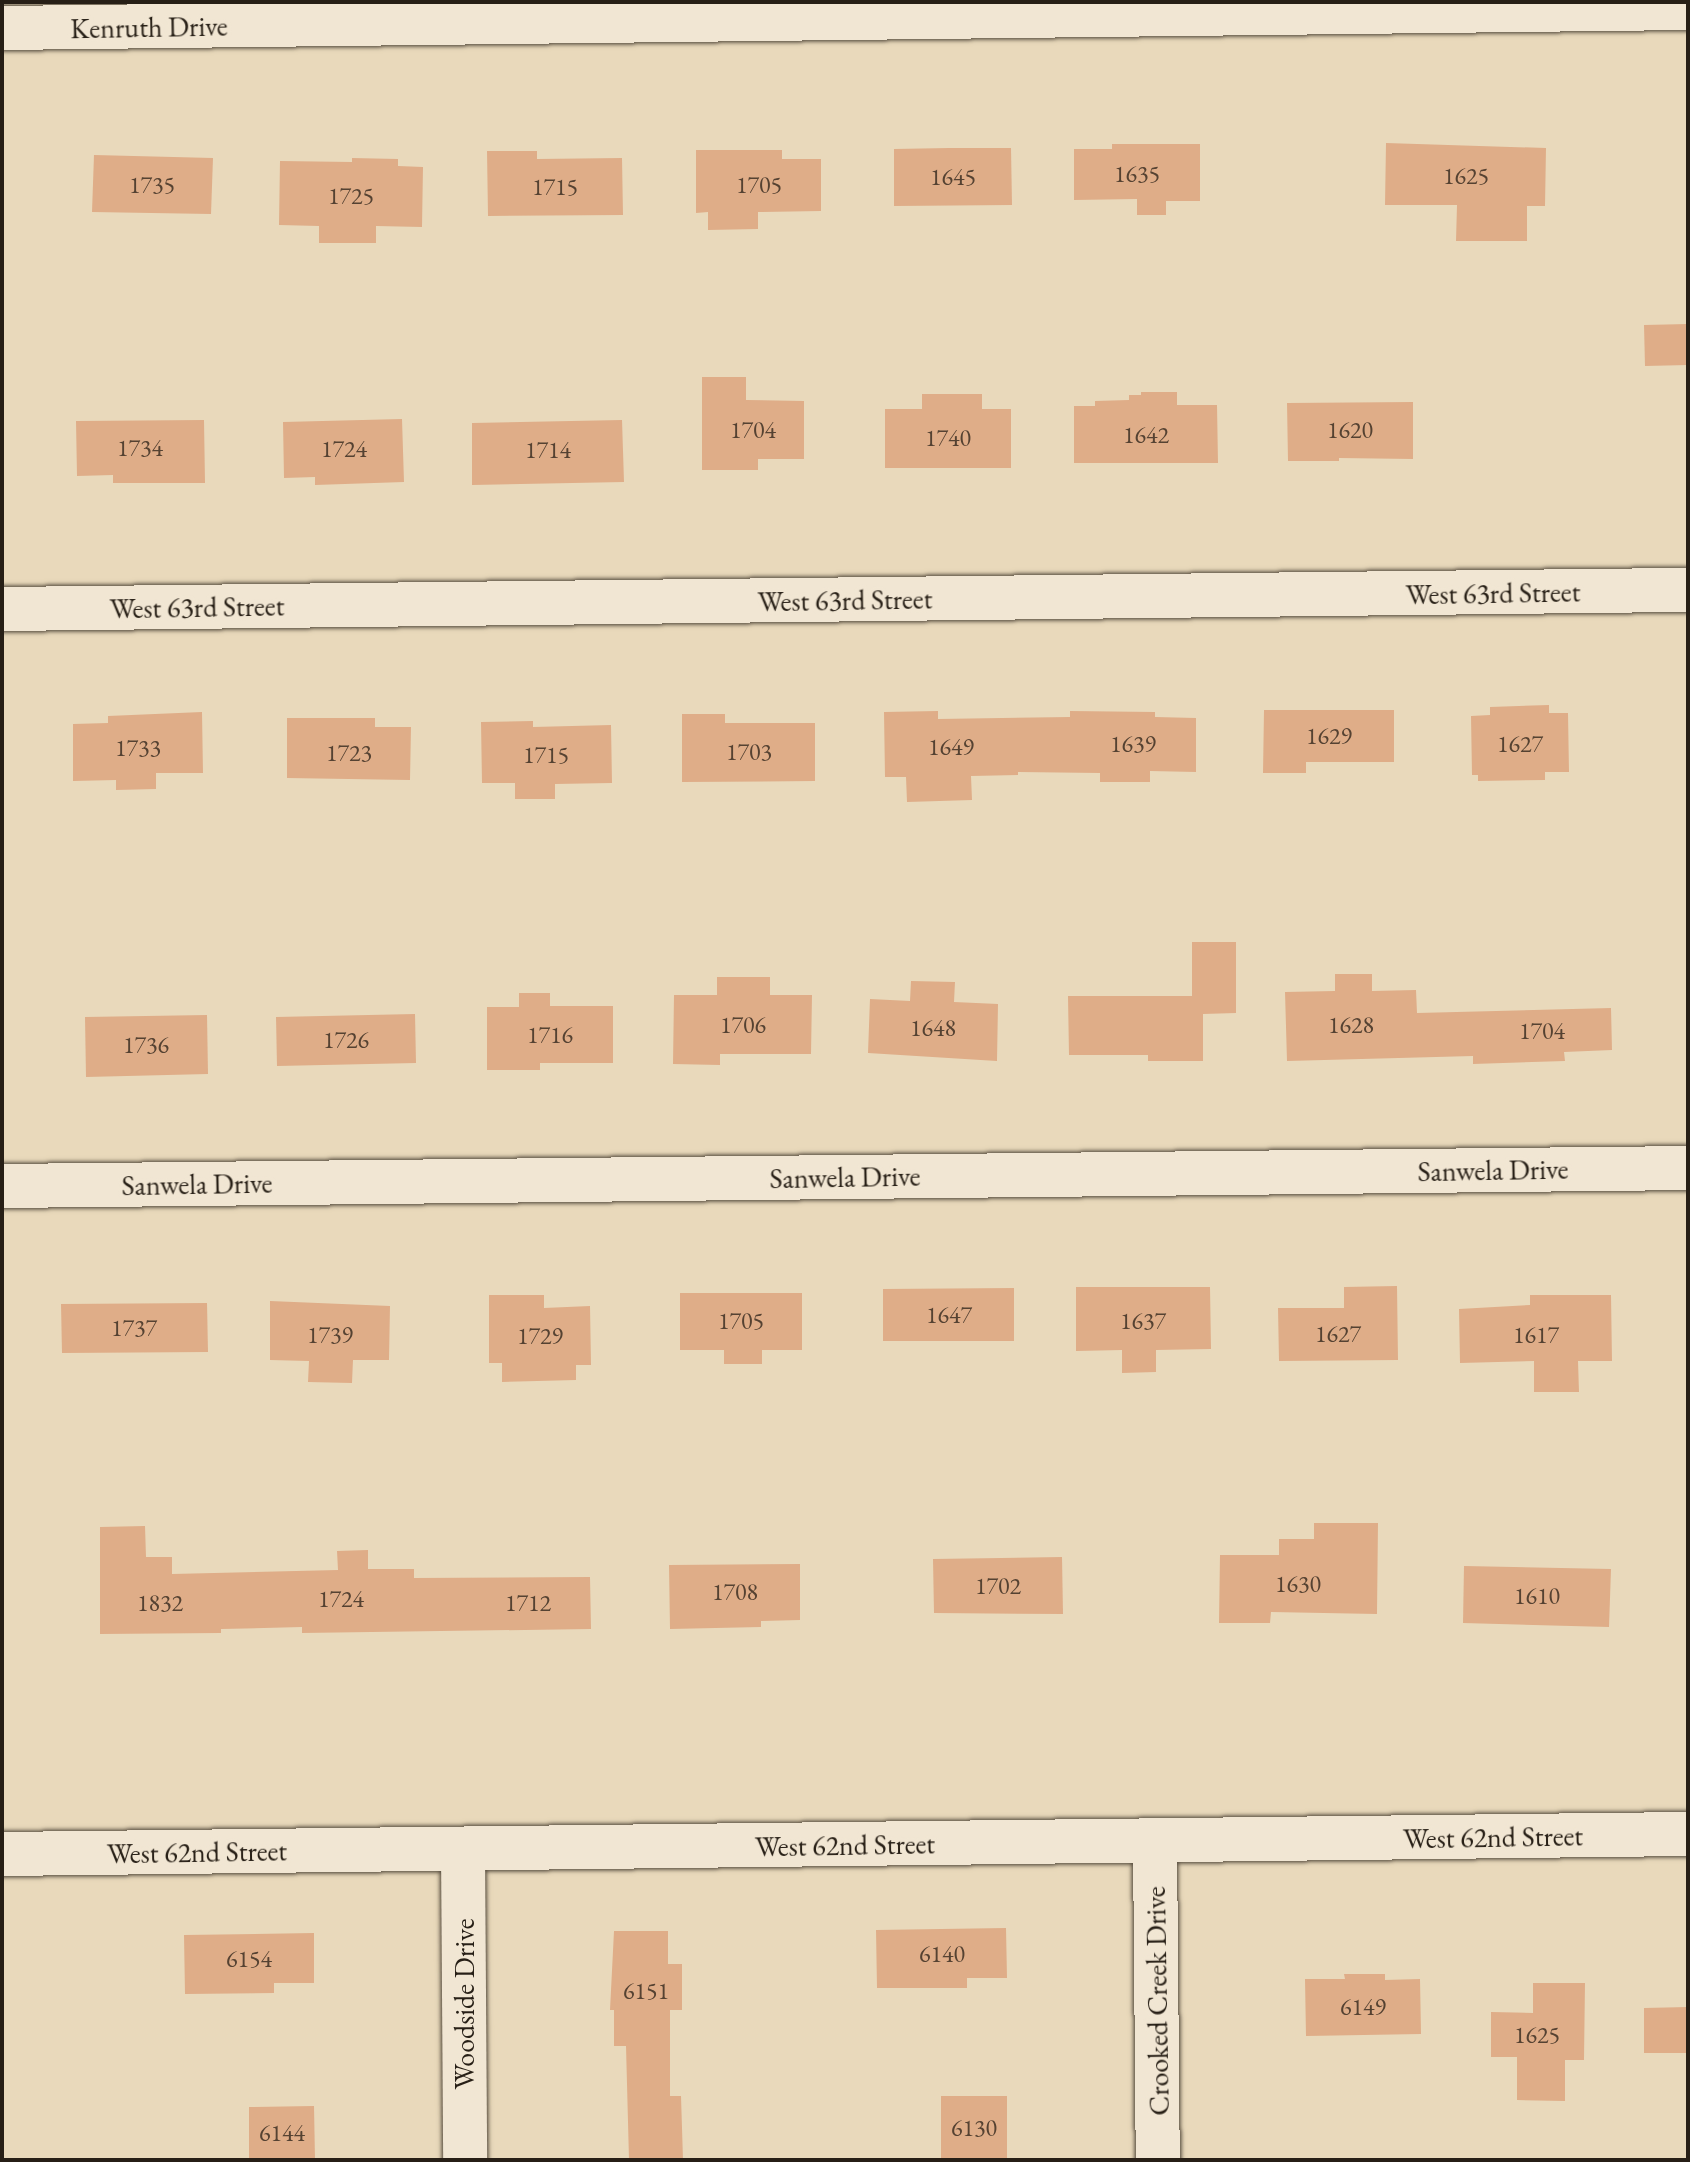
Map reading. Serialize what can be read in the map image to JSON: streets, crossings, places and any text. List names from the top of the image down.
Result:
{
  "streets": {
    "street": [
      "Kenruth Drive",
      "West 63rd Street",
      "Sanwela Drive",
      "West 62nd Street",
      "Crooked Creek Drive",
      "Woodside Drive"
    ]
  },
  "crossings": [
    ["West 62nd Street", "Crooked Creek Drive"],
    ["West 62nd Street", "Woodside Drive"]
  ],
  "house_numbers": [
    "1635",
    "1625",
    "1645",
    "1735",
    "1705",
    "1715",
    "1725",
    "1704",
    "1620",
    "1642",
    "1740",
    "1734",
    "1724",
    "1714",
    "1629",
    "1639",
    "1627",
    "1649",
    "1733",
    "1703",
    "1723",
    "1715",
    "1706",
    "1628",
    "1648",
    "1704",
    "1716",
    "1726",
    "1736",
    "1647",
    "1705",
    "1637",
    "1737",
    "1627",
    "1739",
    "1617",
    "1729",
    "1630",
    "1702",
    "1708",
    "1610",
    "1724",
    "1832",
    "1712",
    "6140",
    "6154",
    "6151",
    "6149",
    "1625",
    "6130",
    "6144"
  ]
}
